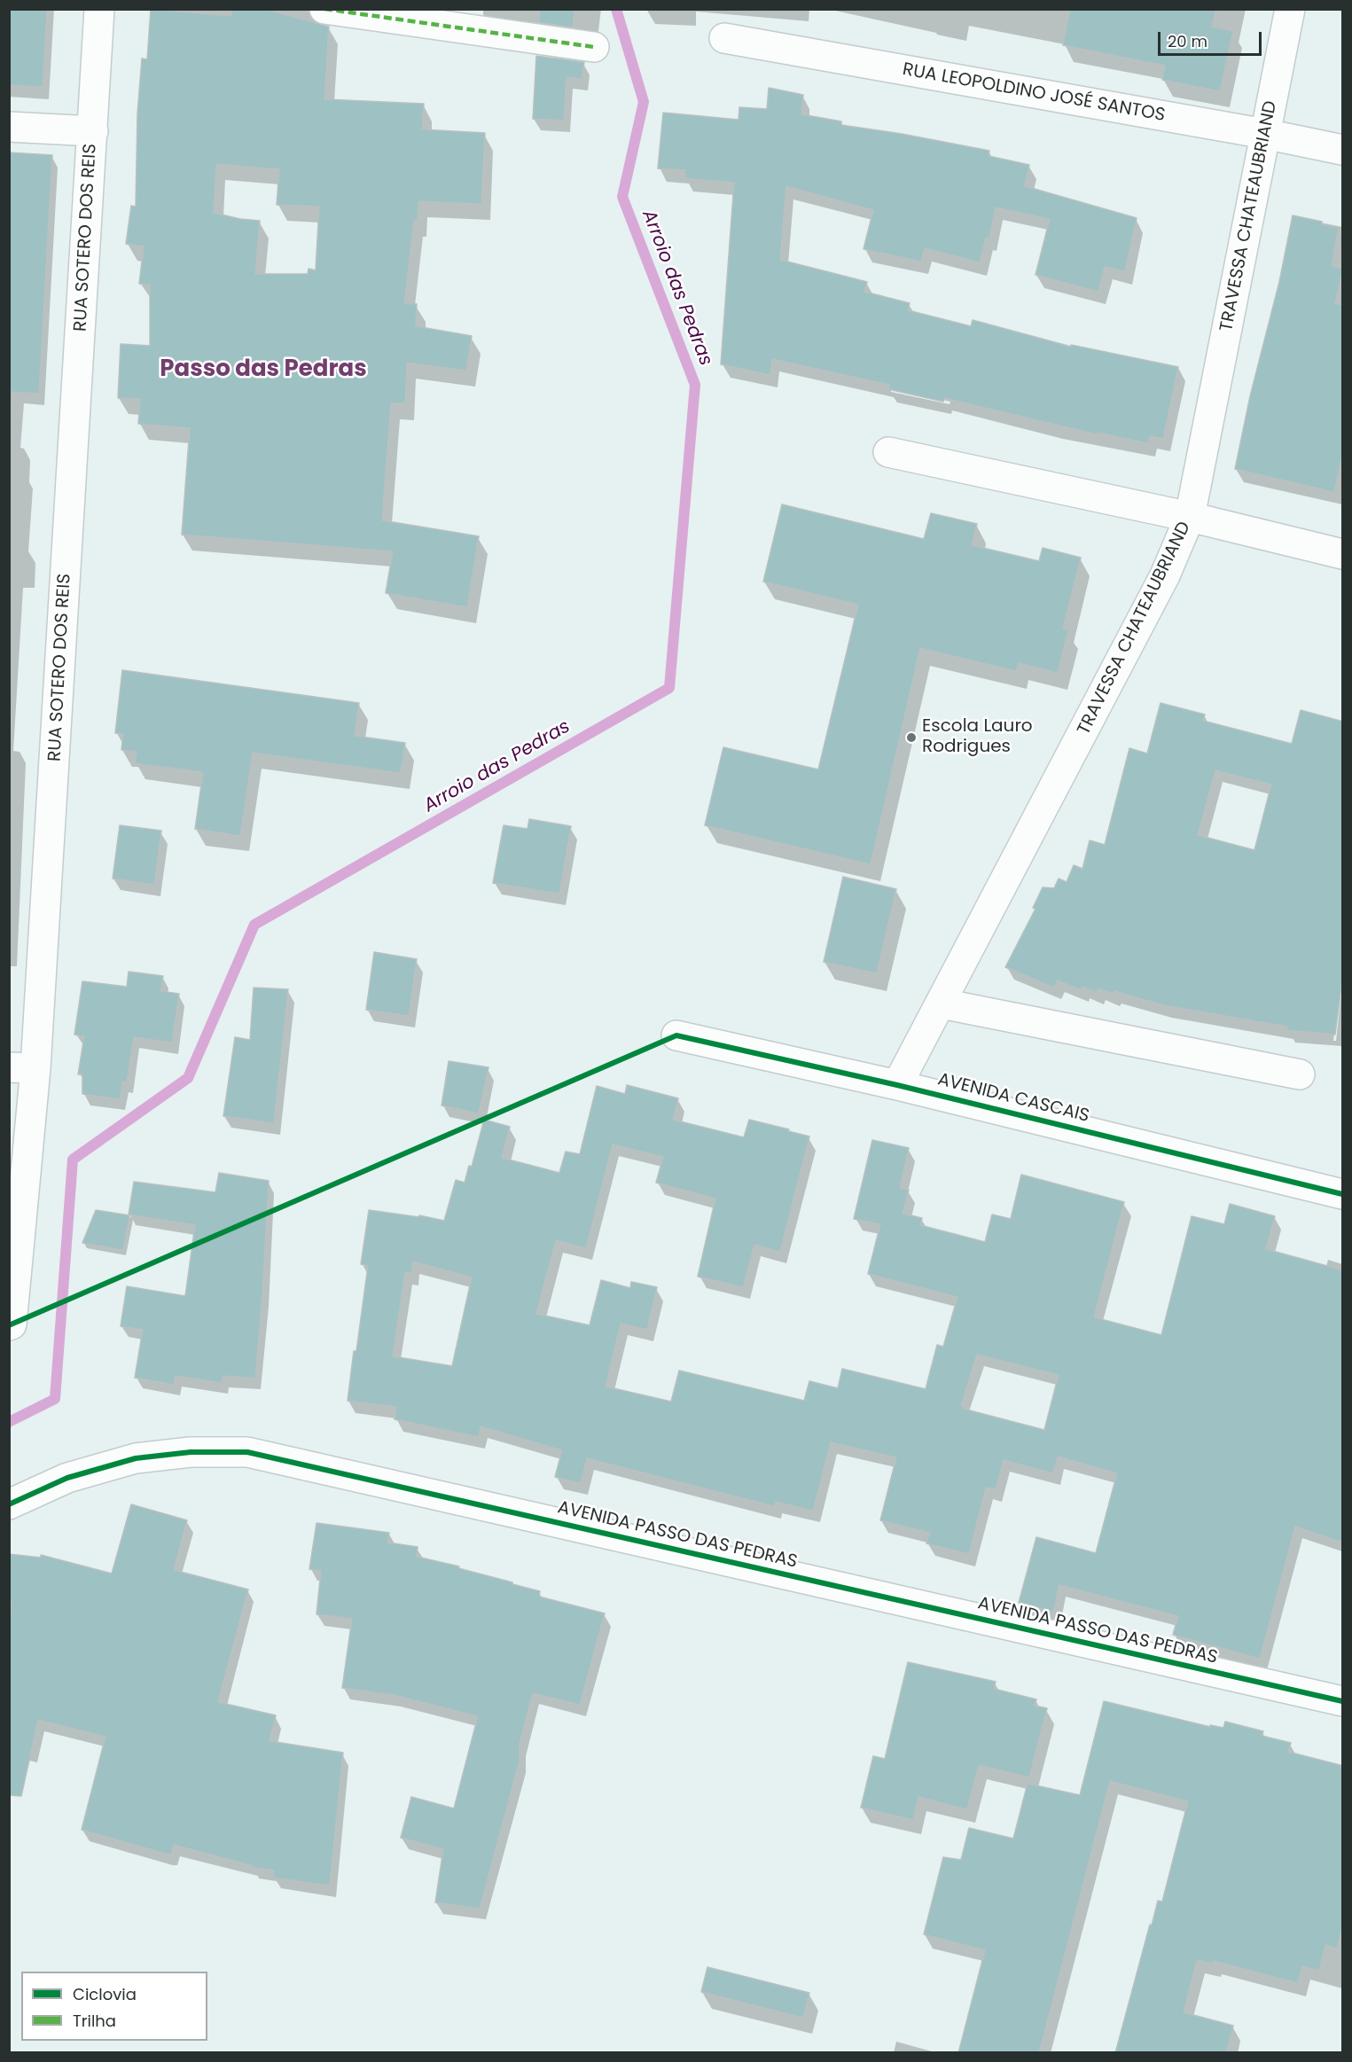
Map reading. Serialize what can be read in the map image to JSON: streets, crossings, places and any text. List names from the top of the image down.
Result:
{
  "streets": {
    "street": [
      "RUA LEOPOLDINO JOSÉ SANTOS",
      "TRAVESSA CHATEAUBRIAND",
      "RUA SOTERO DOS REIS",
      "AVENIDA CASCAIS",
      "AVENIDA PASSO DAS PEDRAS"
    ]
  },
  "crossings": [
    ["RUA LEOPOLDINO JOSÉ SANTOS", "TRAVESSA CHATEAUBRIAND"],
    ["TRAVESSA CHATEAUBRIAND", "AVENIDA CASCAIS"]
  ],
  "districts": ["Passo das Pedras"],
  "water": ["Arroio das Pedras"],
  "places": ["Escola Lauro Rodrigues"],
  "legend": ["Ciclovia", "Trilha"],
  "scale_bar": "20 m"
}
